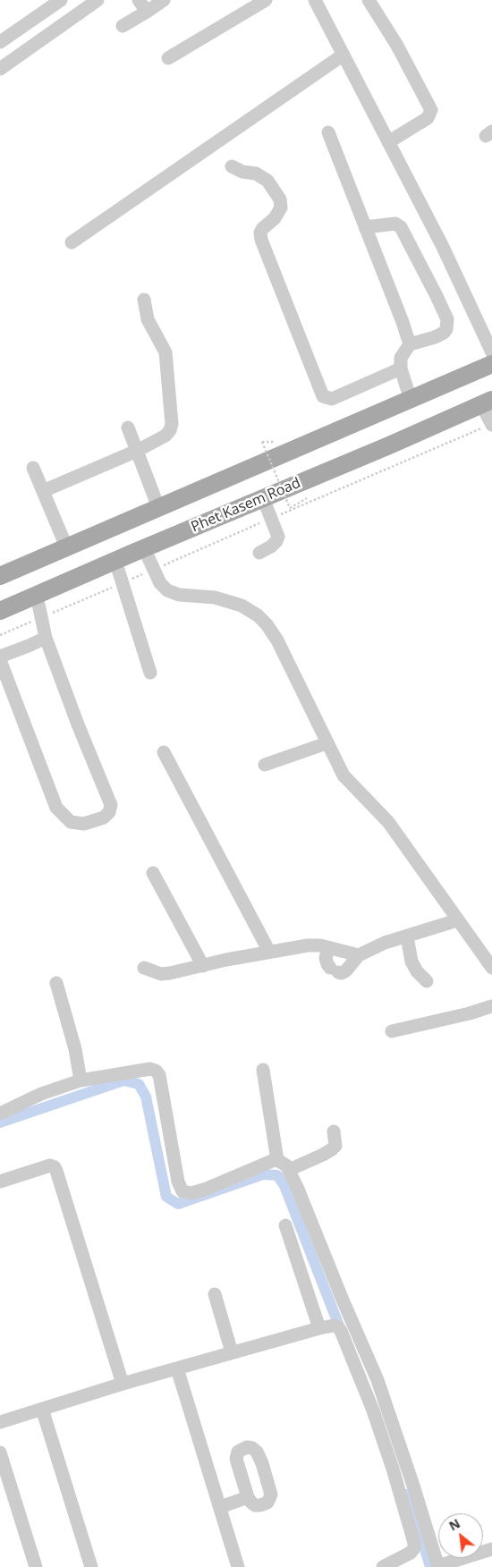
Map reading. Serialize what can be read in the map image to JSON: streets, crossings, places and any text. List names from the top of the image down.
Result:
{
  "streets": {
    "main road": ["Phet Kasem Road"]
  },
  "north": "top left"
}
